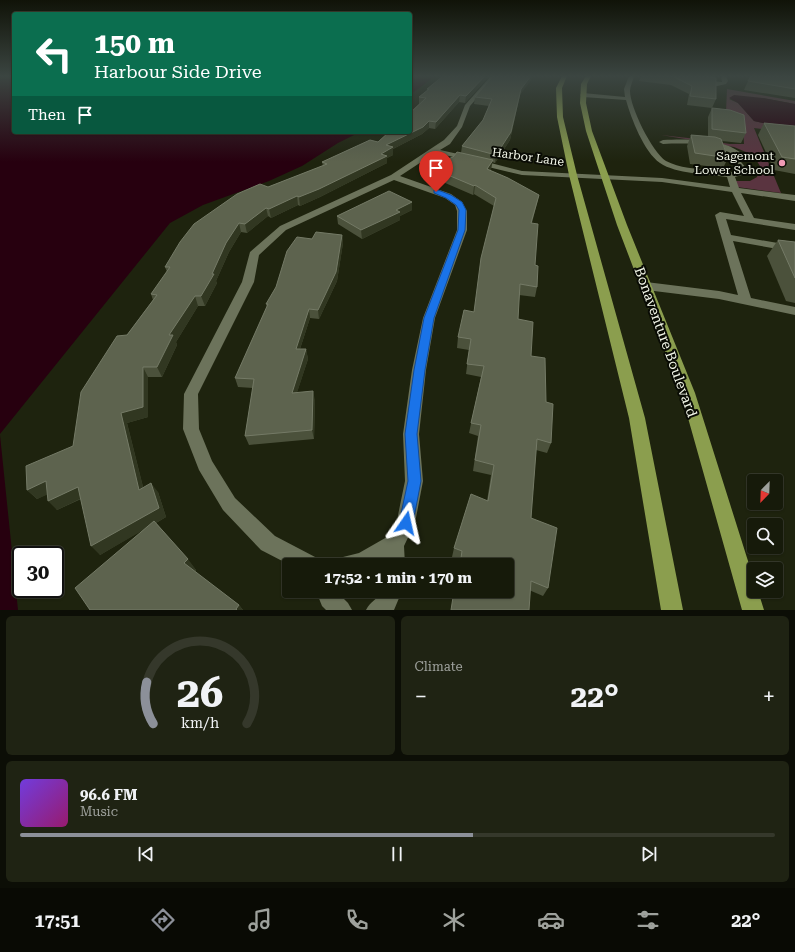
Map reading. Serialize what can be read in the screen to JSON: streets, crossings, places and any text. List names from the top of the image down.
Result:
{
  "streets": {
    "main road": ["Bonaventure Boulevard"],
    "street": ["Harbor Lane"]
  },
  "places": ["Sagemont Lower School"],
  "north": "bottom left",
  "page": {
    "turn": ["150 m", "Harbour Side Drive"],
    "then": "Then",
    "limit": "30",
    "trip": "17:52 · 1 min · 170 m",
    "tile": "Climate",
    "heat": ["−", "22°", "+"],
    "song": ["96.6 FM", "Music"],
    "tabs": ["17:51", "22°"],
    "gauge": ["26", "km/h"]
  }
}
